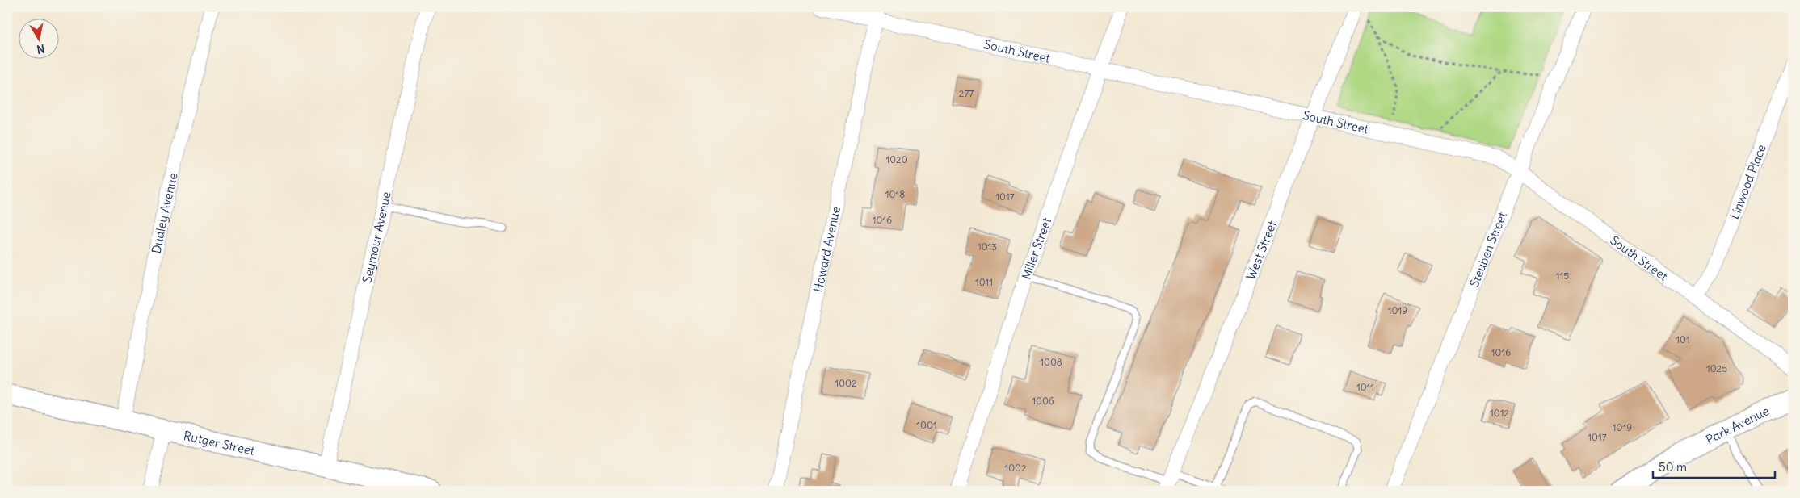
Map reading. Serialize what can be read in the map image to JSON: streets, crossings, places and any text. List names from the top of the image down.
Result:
{
  "streets": {
    "street": [
      "South Street",
      "Linwood Place",
      "Dudley Avenue",
      "Seymour Avenue",
      "Miller Street",
      "Howard Avenue",
      "West Street",
      "Steuben Street",
      "Park Avenue",
      "Rutger Street"
    ]
  },
  "crossings": [
    ["South Street", "Linwood Place"],
    ["South Street", "Miller Street"],
    ["South Street", "Howard Avenue"],
    ["South Street", "West Street"],
    ["South Street", "Steuben Street"],
    ["Dudley Avenue", "Rutger Street"],
    ["Seymour Avenue", "Rutger Street"]
  ],
  "house_numbers": [
    "277",
    "1020",
    "1018",
    "1017",
    "1016",
    "1013",
    "115",
    "1011",
    "1019",
    "101",
    "1016",
    "1008",
    "1025",
    "1002",
    "1011",
    "1006",
    "1012",
    "1001",
    "1019",
    "1017",
    "1002"
  ],
  "scale_bar": "50 m",
  "north": "bottom"
}
